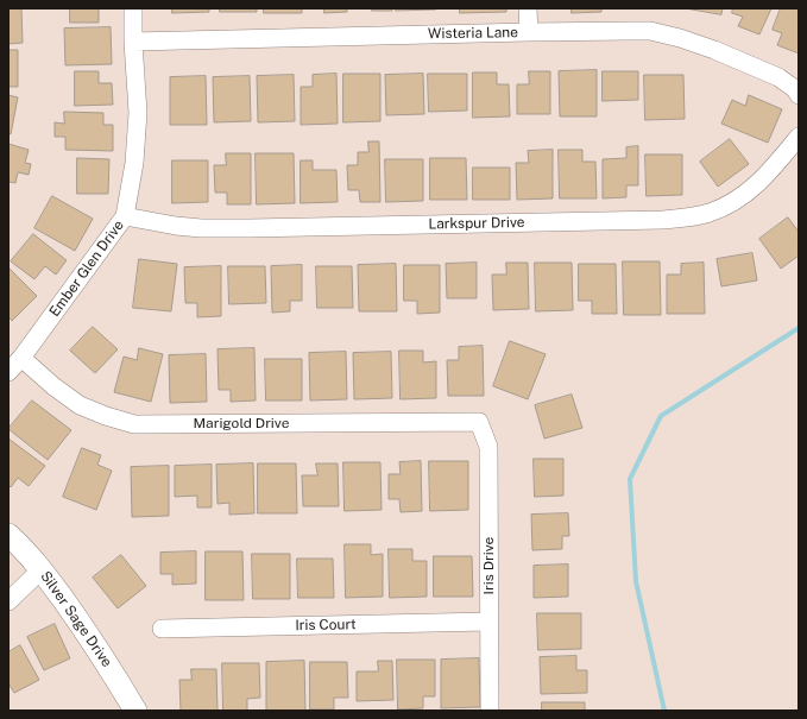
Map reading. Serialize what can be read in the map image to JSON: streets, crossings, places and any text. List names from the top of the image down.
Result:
{
  "streets": {
    "street": [
      "Wisteria Lane",
      "Larkspur Drive",
      "Ember Glen Drive",
      "Marigold Drive",
      "Iris Drive",
      "Silver Sage Drive",
      "Iris Court"
    ]
  },
  "crossings": [
    ["Wisteria Lane", "Ember Glen Drive"],
    ["Larkspur Drive", "Ember Glen Drive"],
    ["Ember Glen Drive", "Marigold Drive"],
    ["Marigold Drive", "Iris Drive"],
    ["Iris Drive", "Iris Court"]
  ]
}
